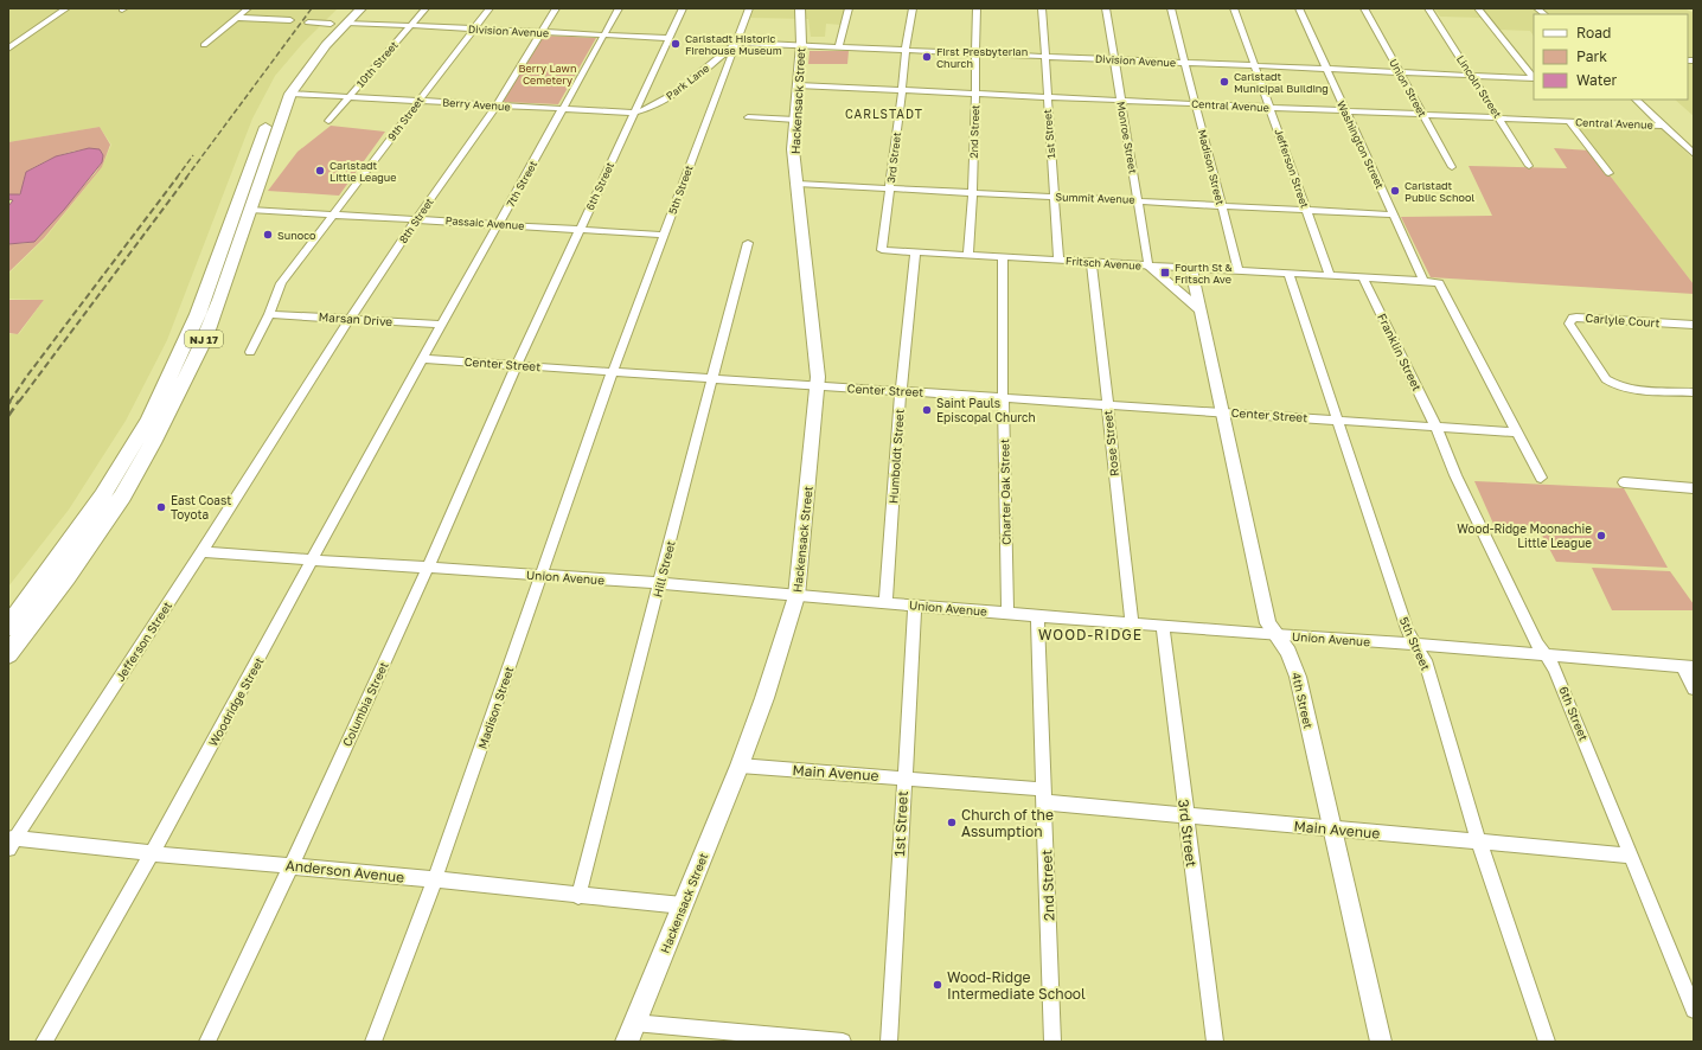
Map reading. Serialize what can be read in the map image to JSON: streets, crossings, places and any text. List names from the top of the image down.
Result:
{
  "streets": {
    "highway": ["NJ 17"],
    "main road": ["Hackensack Street"],
    "street": [
      "Division Avenue",
      "10th Street",
      "Park Lane",
      "Lincoln Street",
      "Union Street",
      "Berry Avenue",
      "Central Avenue",
      "9th Street",
      "2nd Street",
      "1st Street",
      "Monroe Street",
      "Washington Street",
      "3rd Street",
      "Madison Street",
      "Jefferson Street",
      "7th Street",
      "6th Street",
      "5th Street",
      "Summit Avenue",
      "8th Street",
      "Passaic Avenue",
      "Fritsch Avenue",
      "Marsan Drive",
      "Carlyle Court",
      "Franklin Street",
      "Center Street",
      "Rose Street",
      "Humboldt Street",
      "Charter Oak Street",
      "Hill Street",
      "Union Avenue",
      "4th Street",
      "Woodridge Street",
      "Columbia Street",
      "Main Avenue",
      "Anderson Avenue"
    ]
  },
  "crossings": [
    ["Division Avenue", "10th Street"],
    ["Division Avenue", "Park Lane"],
    ["Division Avenue", "Lincoln Street"],
    ["Division Avenue", "Union Street"],
    ["Division Avenue", "Hackensack Street"],
    ["Division Avenue", "9th Street"],
    ["Division Avenue", "2nd Street"],
    ["Division Avenue", "1st Street"],
    ["Division Avenue", "Monroe Street"],
    ["Division Avenue", "Washington Street"],
    ["Division Avenue", "3rd Street"],
    ["Division Avenue", "Madison Street"],
    ["Division Avenue", "Jefferson Street"],
    ["Division Avenue", "7th Street"],
    ["Division Avenue", "6th Street"],
    ["Division Avenue", "5th Street"],
    ["Division Avenue", "8th Street"],
    ["Division Avenue", "NJ 17"],
    ["10th Street", "Berry Avenue"],
    ["Park Lane", "Berry Avenue"],
    ["Park Lane", "6th Street"],
    ["Park Lane", "5th Street"],
    ["Lincoln Street", "Central Avenue"],
    ["Union Street", "Central Avenue"],
    ["Hackensack Street", "Central Avenue"],
    ["Hackensack Street", "Summit Avenue"],
    ["Hackensack Street", "Center Street"],
    ["Hackensack Street", "Union Avenue"],
    ["Hackensack Street", "Main Avenue"],
    ["Hackensack Street", "Anderson Avenue"],
    ["Berry Avenue", "9th Street"],
    ["Berry Avenue", "7th Street"],
    ["Berry Avenue", "6th Street"],
    ["Berry Avenue", "8th Street"],
    ["Berry Avenue", "NJ 17"],
    ["Central Avenue", "2nd Street"],
    ["Central Avenue", "1st Street"],
    ["Central Avenue", "Monroe Street"],
    ["Central Avenue", "Washington Street"],
    ["Central Avenue", "3rd Street"],
    ["Central Avenue", "Madison Street"],
    ["Central Avenue", "Jefferson Street"],
    ["9th Street", "Passaic Avenue"],
    ["9th Street", "Marsan Drive"],
    ["2nd Street", "Summit Avenue"],
    ["2nd Street", "Fritsch Avenue"],
    ["2nd Street", "Union Avenue"],
    ["2nd Street", "Main Avenue"],
    ["1st Street", "Summit Avenue"],
    ["1st Street", "Fritsch Avenue"],
    ["1st Street", "Union Avenue"],
    ["1st Street", "Main Avenue"],
    ["Monroe Street", "Summit Avenue"],
    ["Monroe Street", "Fritsch Avenue"],
    ["Washington Street", "Summit Avenue"],
    ["Washington Street", "Fritsch Avenue"],
    ["3rd Street", "Summit Avenue"],
    ["3rd Street", "Fritsch Avenue"],
    ["3rd Street", "Union Avenue"],
    ["3rd Street", "Main Avenue"],
    ["Madison Street", "5th Street"],
    ["Madison Street", "Summit Avenue"],
    ["Madison Street", "Fritsch Avenue"],
    ["Madison Street", "Center Street"],
    ["Madison Street", "Union Avenue"],
    ["Madison Street", "Anderson Avenue"],
    ["Jefferson Street", "Summit Avenue"],
    ["Jefferson Street", "8th Street"],
    ["Jefferson Street", "Fritsch Avenue"],
    ["Jefferson Street", "Union Avenue"],
    ["Jefferson Street", "Anderson Avenue"],
    ["7th Street", "Passaic Avenue"],
    ["7th Street", "Marsan Drive"],
    ["7th Street", "Center Street"],
    ["7th Street", "Woodridge Street"],
    ["6th Street", "Passaic Avenue"],
    ["6th Street", "Franklin Street"],
    ["6th Street", "Center Street"],
    ["6th Street", "Union Avenue"],
    ["6th Street", "Columbia Street"],
    ["6th Street", "Main Avenue"],
    ["5th Street", "Passaic Avenue"],
    ["5th Street", "Fritsch Avenue"],
    ["5th Street", "Center Street"],
    ["5th Street", "Union Avenue"],
    ["5th Street", "Main Avenue"],
    ["8th Street", "Passaic Avenue"],
    ["8th Street", "Marsan Drive"],
    ["Passaic Avenue", "NJ 17"],
    ["Fritsch Avenue", "Franklin Street"],
    ["Fritsch Avenue", "Center Street"],
    ["Fritsch Avenue", "Rose Street"],
    ["Fritsch Avenue", "Humboldt Street"],
    ["Fritsch Avenue", "Charter Oak Street"],
    ["Fritsch Avenue", "4th Street"],
    ["Franklin Street", "Center Street"],
    ["Center Street", "Rose Street"],
    ["Center Street", "Humboldt Street"],
    ["Center Street", "Charter Oak Street"],
    ["Center Street", "Hill Street"],
    ["Center Street", "4th Street"],
    ["Center Street", "Woodridge Street"],
    ["Center Street", "Columbia Street"],
    ["Rose Street", "Union Avenue"],
    ["Humboldt Street", "Union Avenue"],
    ["Charter Oak Street", "Union Avenue"],
    ["Hill Street", "Union Avenue"],
    ["Hill Street", "Anderson Avenue"],
    ["Union Avenue", "4th Street"],
    ["Union Avenue", "Woodridge Street"],
    ["Union Avenue", "Columbia Street"],
    ["4th Street", "Main Avenue"],
    ["Woodridge Street", "Anderson Avenue"],
    ["Columbia Street", "Anderson Avenue"]
  ],
  "districts": ["CARLSTADT", "WOOD-RIDGE"],
  "parks": ["Berry Lawn Cemetery"],
  "places": {
    "other": [
      "Carlstadt Historic Firehouse Museum",
      "First Presbyterian Church",
      "Carlstadt Municipal Building",
      "Carlstadt Little League",
      "Carlstadt Public School",
      "Sunoco",
      "Saint Pauls Episcopal Church",
      "East Coast Toyota",
      "Wood-Ridge Moonachie Little League",
      "Church of the Assumption",
      "Wood-Ridge Intermediate School"
    ],
    "transit": ["Fourth St & Fritsch Ave"]
  },
  "legend": ["Road", "Park", "Water"]
}
